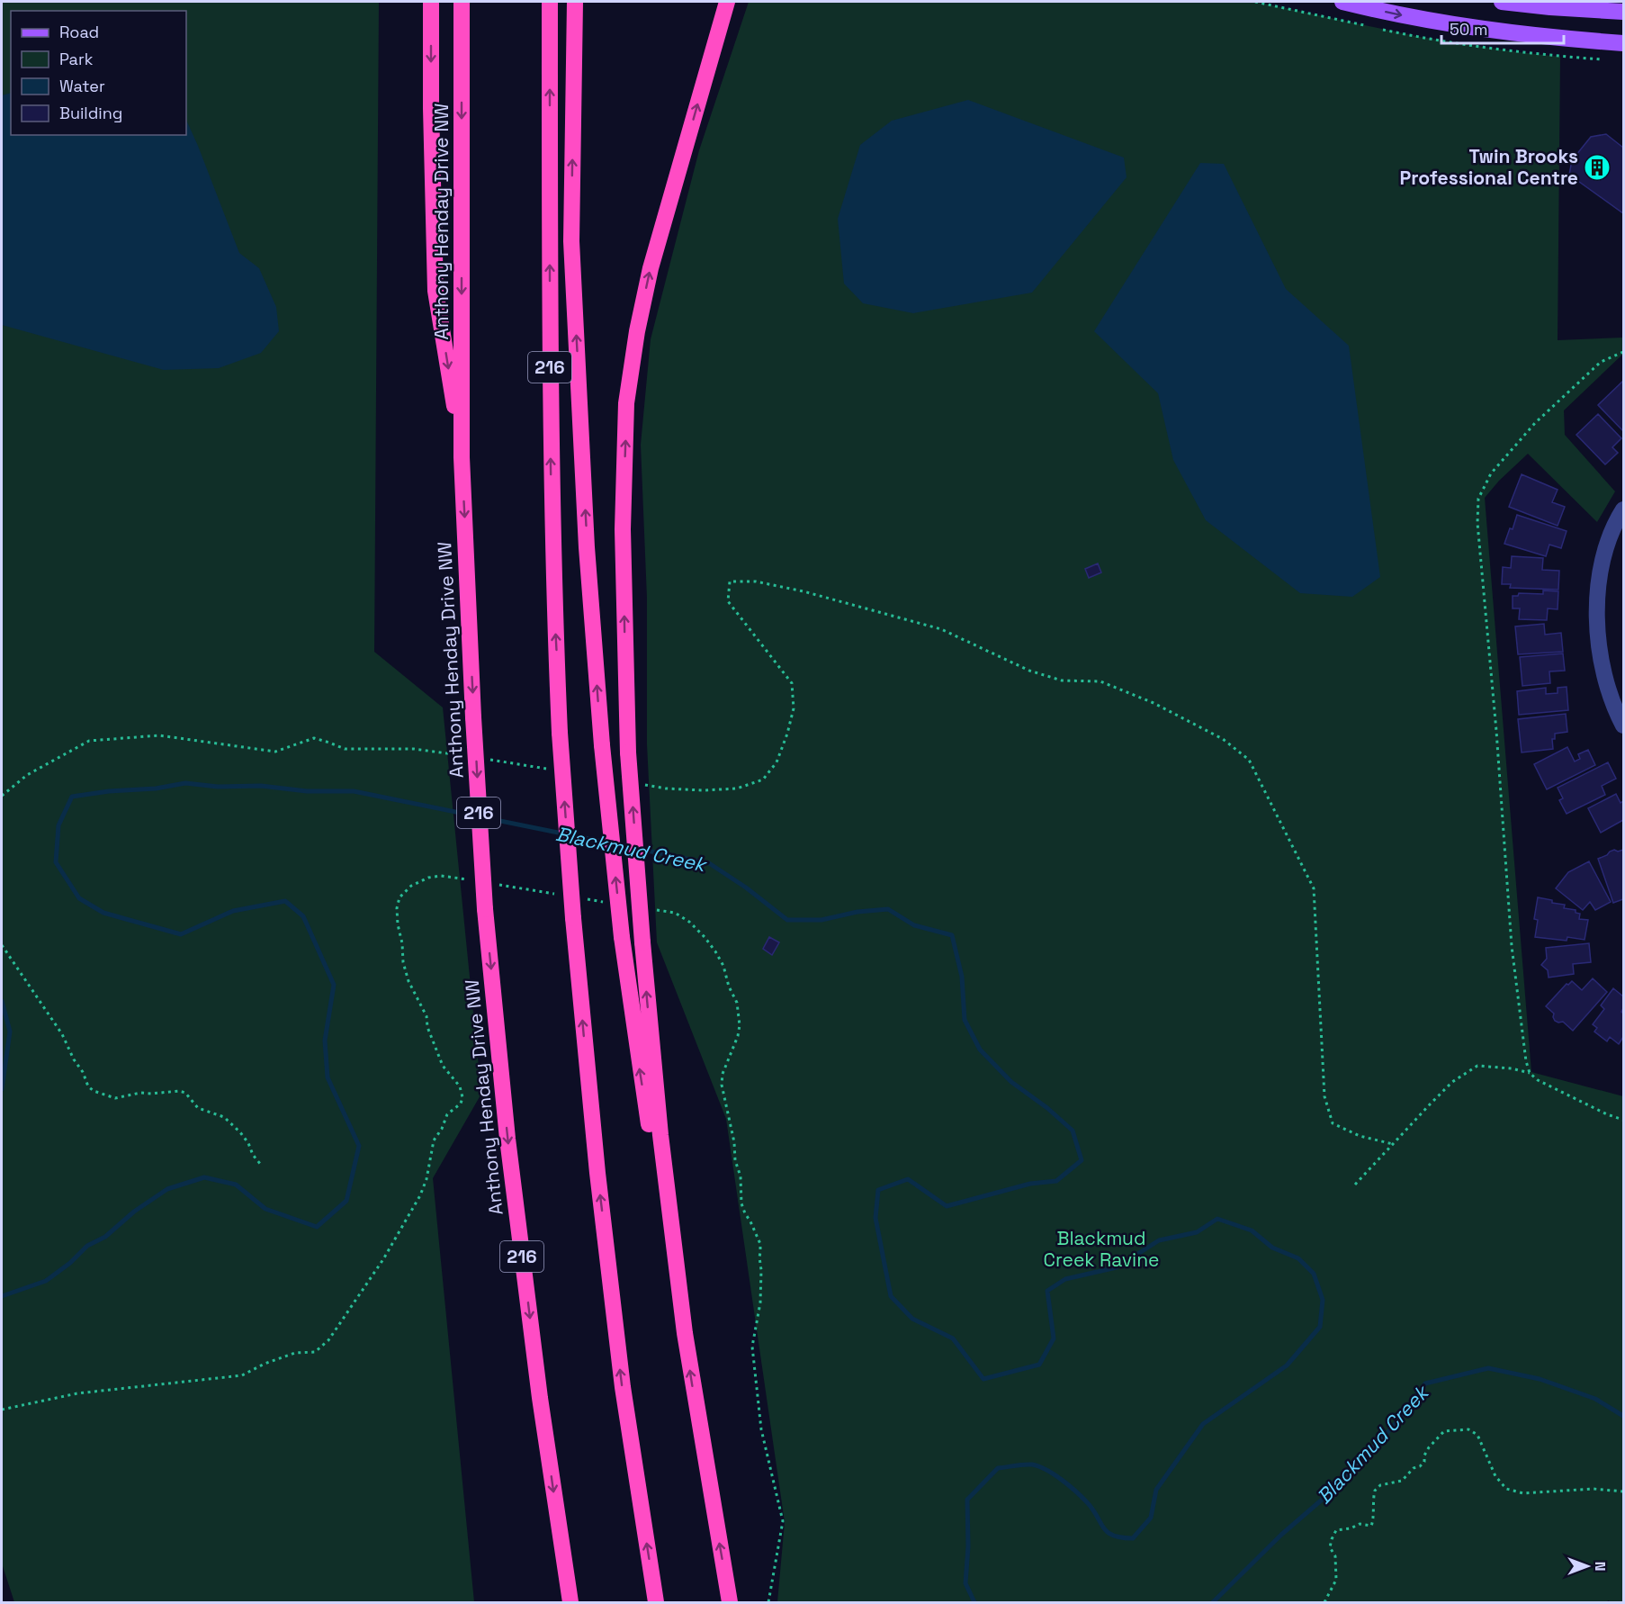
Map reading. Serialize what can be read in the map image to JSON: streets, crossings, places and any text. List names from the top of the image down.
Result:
{
  "streets": {
    "highway": ["Anthony Henday Drive NW", "216"]
  },
  "water": ["Blackmud Creek"],
  "parks": ["Blackmud Creek Ravine"],
  "places": {
    "building": ["Twin Brooks Professional Centre"]
  },
  "legend": [
    "Road",
    "Park",
    "Water",
    "Building"
  ],
  "scale_bar": "50 m",
  "north": "right"
}
